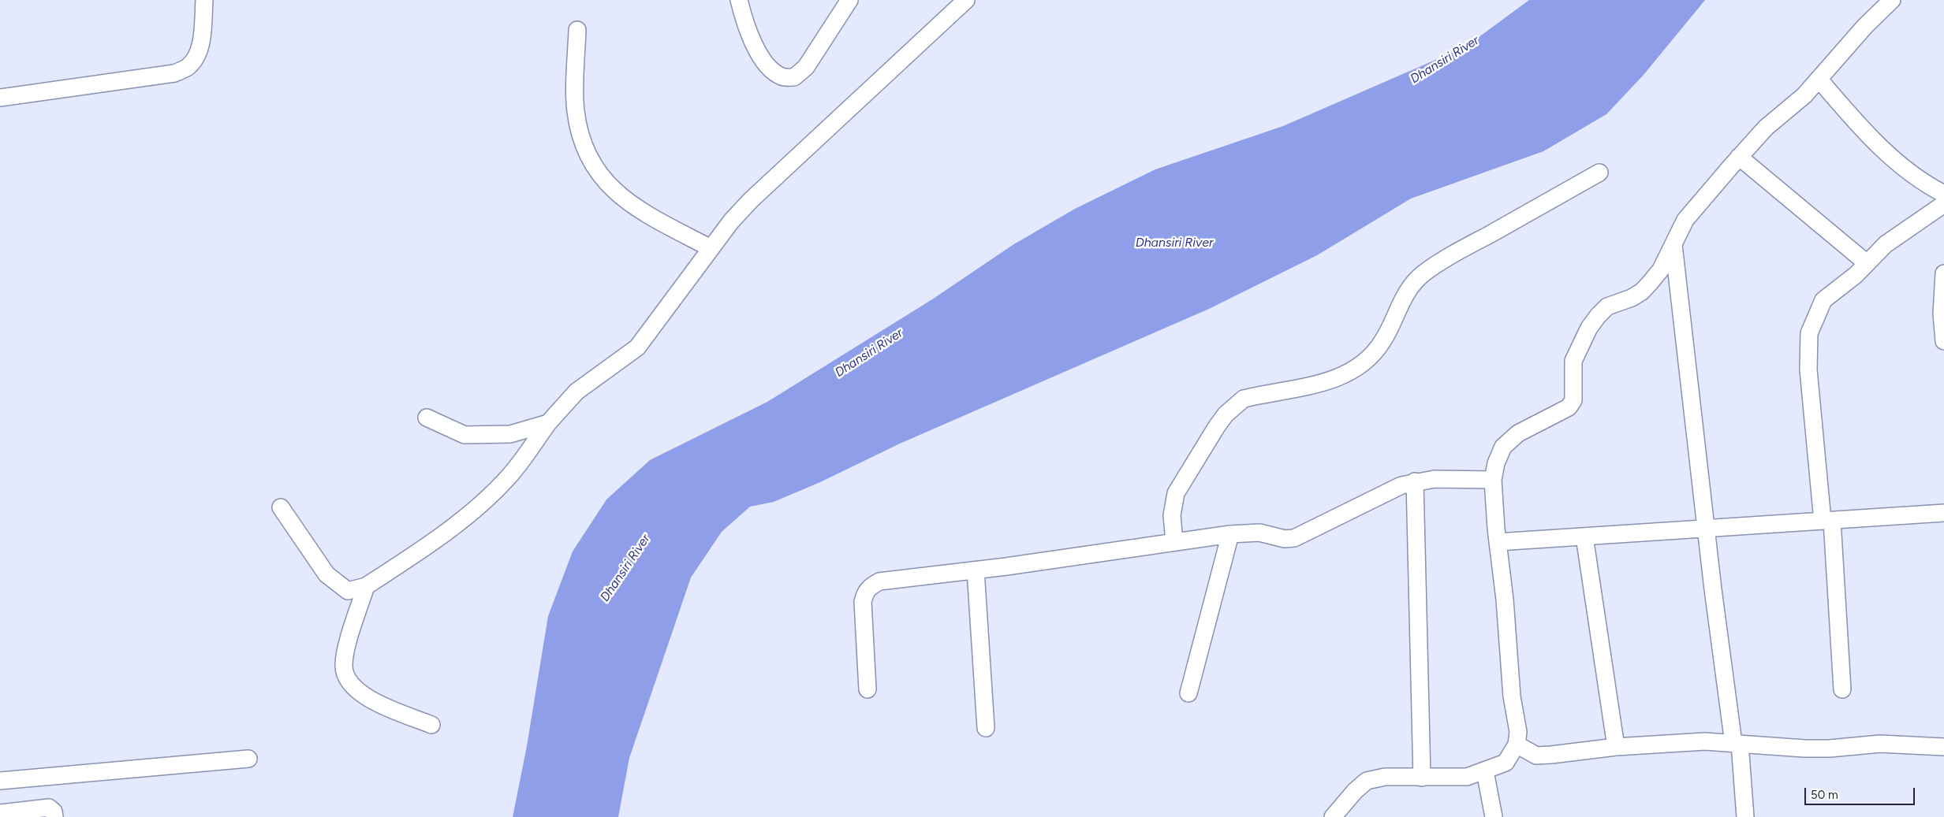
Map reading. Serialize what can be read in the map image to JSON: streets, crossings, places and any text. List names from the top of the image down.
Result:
{
  "water": ["Dhansiri River"],
  "scale_bar": "50 m"
}
